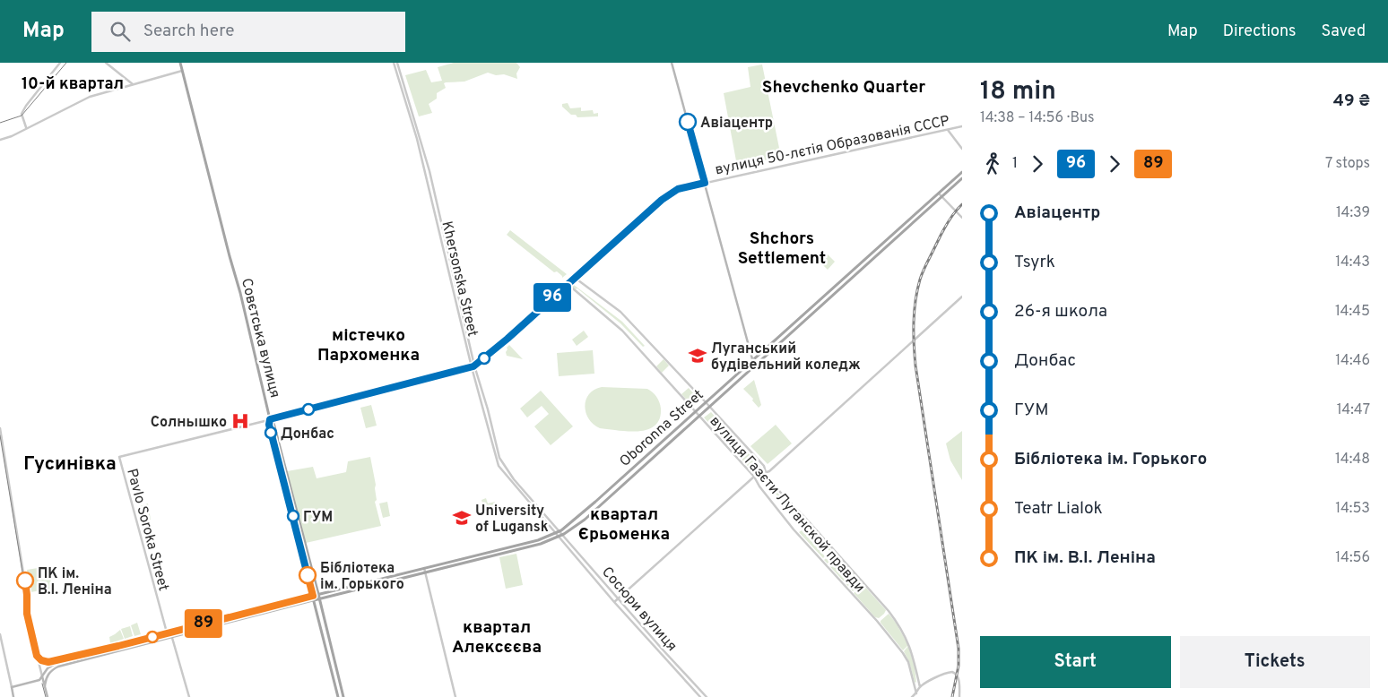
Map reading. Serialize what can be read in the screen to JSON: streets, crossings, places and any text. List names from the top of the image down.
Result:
{
  "streets": {
    "main road": ["Совєтська вулиця", "Oboronna Street"],
    "street": [
      "вулиця 50-лєтія Образованія СССР",
      "Khersonska Street",
      "вулиця Газєти Луганской правди",
      "Pavlo Soroka Street",
      "Сосюри вулиця"
    ]
  },
  "crossings": [
    ["вулиця 50-лєтія Образованія СССР", "Khersonska Street"],
    ["вулиця 50-лєтія Образованія СССР", "Совєтська вулиця"],
    ["вулиця 50-лєтія Образованія СССР", "вулиця Газєти Луганской правди"],
    ["вулиця 50-лєтія Образованія СССР", "Pavlo Soroka Street"],
    ["Khersonska Street", "Oboronna Street"],
    ["Khersonska Street", "Сосюри вулиця"],
    ["Совєтська вулиця", "Oboronna Street"],
    ["Oboronna Street", "вулиця Газєти Луганской правди"],
    ["Oboronna Street", "Сосюри вулиця"]
  ],
  "districts": [
    "10-й квартал",
    "Shevchenko Quarter",
    "Shchors Settlement",
    "містечко Пархоменка",
    "Гусинівка",
    "квартал Єрьоменка",
    "квартал Алексєєва"
  ],
  "places": {
    "other": [
      "Авіацентр",
      "Донбас",
      "ГУМ",
      "Бібліотека ім. Горького",
      "ПК ім. В.І. Леніна"
    ],
    "school or university": ["Луганський будівельний коледж", "University of Lugansk"],
    "hospital": ["Солнышко"]
  },
  "lines": ["bus line 96", "bus line 89"],
  "page": {
    "header": "Map",
    "search": "Search here",
    "nav": ["Map", "Directions", "Saved"],
    "on_map": ["96", "89"],
    "heading": ["18 min", "14:38 – 14:56 · Bus", "49 ₴"],
    "legs": [
      "1",
      "96",
      "89",
      "7 stops"
    ],
    "list": [
      {
        "name": "Авіацентр",
        "value": "14:39"
      },
      {
        "name": "Tsyrk",
        "value": "14:43"
      },
      {
        "name": "26-я школа",
        "value": "14:45"
      },
      {
        "name": "Донбас",
        "value": "14:46"
      },
      {
        "name": "ГУМ",
        "value": "14:47"
      },
      {
        "name": "Бібліотека ім. Горького",
        "value": "14:48"
      },
      {
        "name": "Teatr Lialok",
        "value": "14:53"
      },
      {
        "name": "ПК ім. В.І. Леніна",
        "value": "14:56"
      }
    ],
    "buttons": ["Start", "Tickets"]
  }
}
